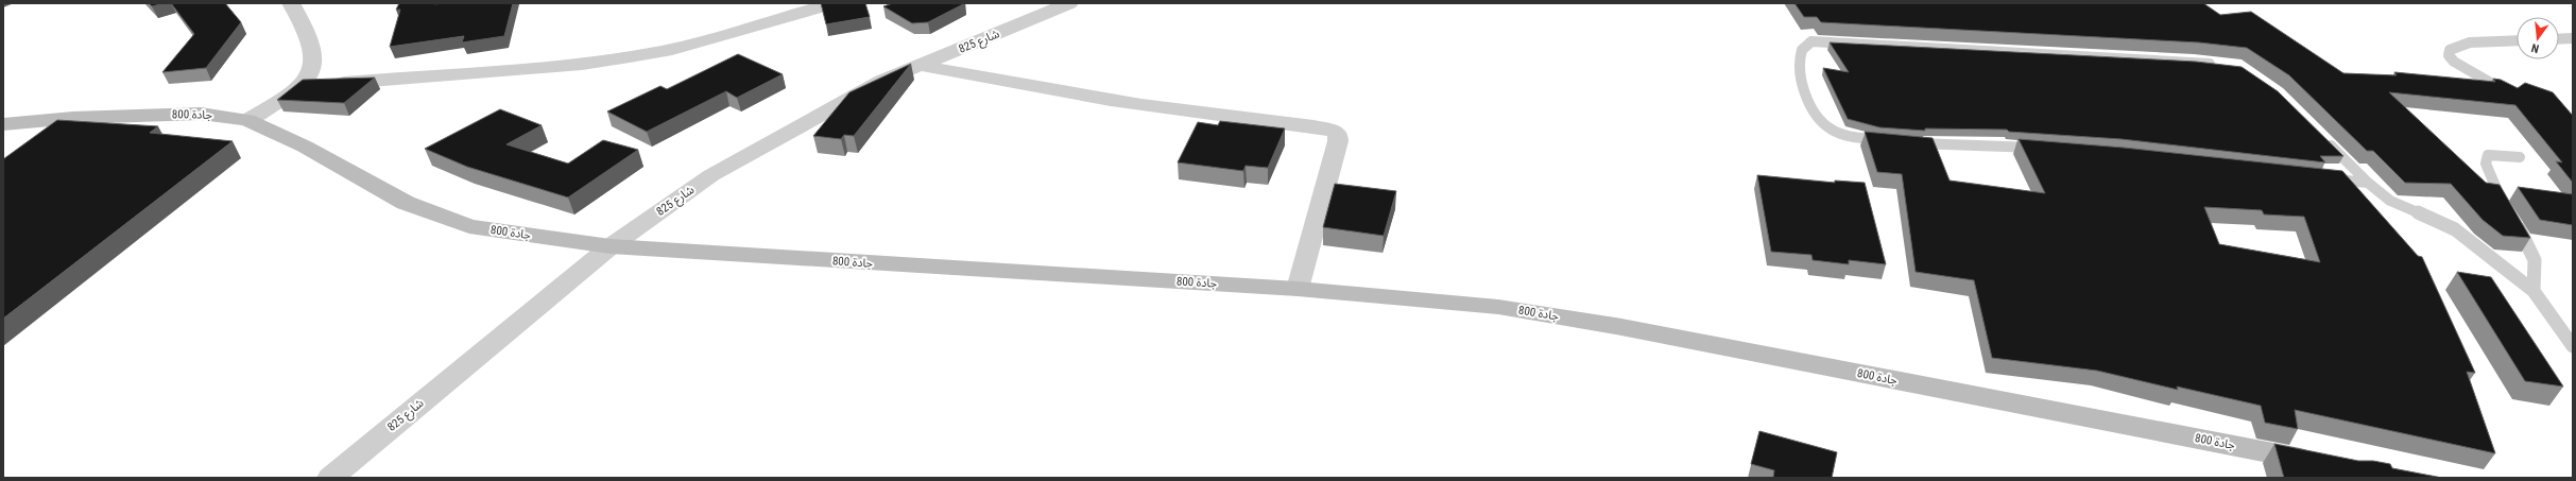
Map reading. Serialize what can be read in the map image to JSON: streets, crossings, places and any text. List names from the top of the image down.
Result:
{
  "streets": {
    "main road": ["جادة 800"],
    "street": ["شارع 825"]
  },
  "crossings": [
    ["شارع 825", "جادة 800"]
  ],
  "north": "bottom"
}
